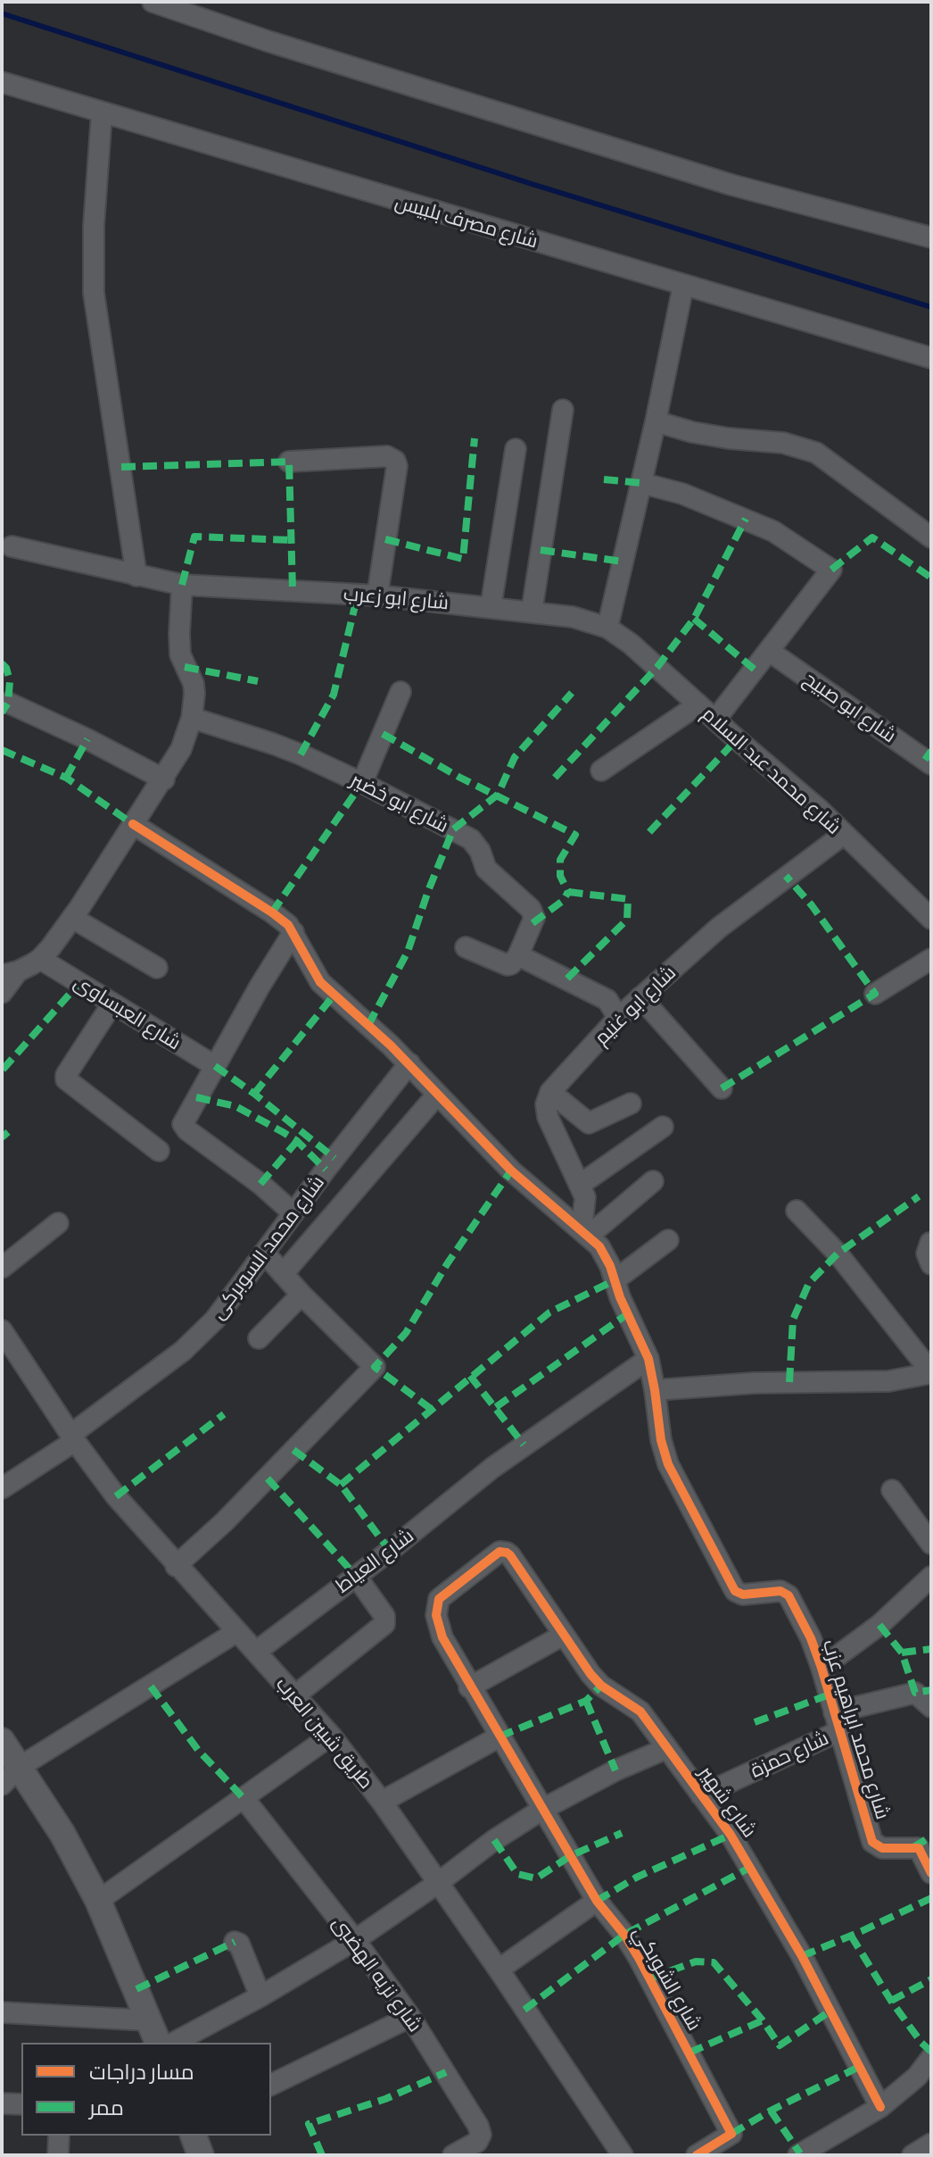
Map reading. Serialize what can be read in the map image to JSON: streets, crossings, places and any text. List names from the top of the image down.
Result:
{
  "streets": {
    "street": [
      "شارع مصرف بلبيس",
      "شارع ابو زعرب",
      "شارع ابو صبيح",
      "شارع محمد عبد السلام",
      "شارع ابو خضير",
      "شارع ابو غنيم",
      "شارع العبساوى",
      "شارع محمد السوبركى",
      "شارع العياط",
      "شارع محمد ابراهيم عزب",
      "طريق شبين العرب",
      "شارع حمزة",
      "شارع شهير",
      "شارع نزيه الهضبى",
      "شارع الشوبكي"
    ]
  },
  "crossings": [
    ["شارع ابو زعرب", "شارع محمد عبد السلام"],
    ["شارع محمد عبد السلام", "شارع ابو غنيم"],
    ["شارع محمد السوبركى", "شارع محمد ابراهيم عزب"],
    ["شارع محمد السوبركى", "طريق شبين العرب"],
    ["شارع العياط", "شارع محمد ابراهيم عزب"],
    ["شارع العياط", "طريق شبين العرب"],
    ["شارع محمد ابراهيم عزب", "شارع حمزة"],
    ["شارع حمزة", "شارع شهير"],
    ["شارع شهير", "شارع الشوبكي"]
  ],
  "legend": ["مسار دراجات", "ممر"]
}
